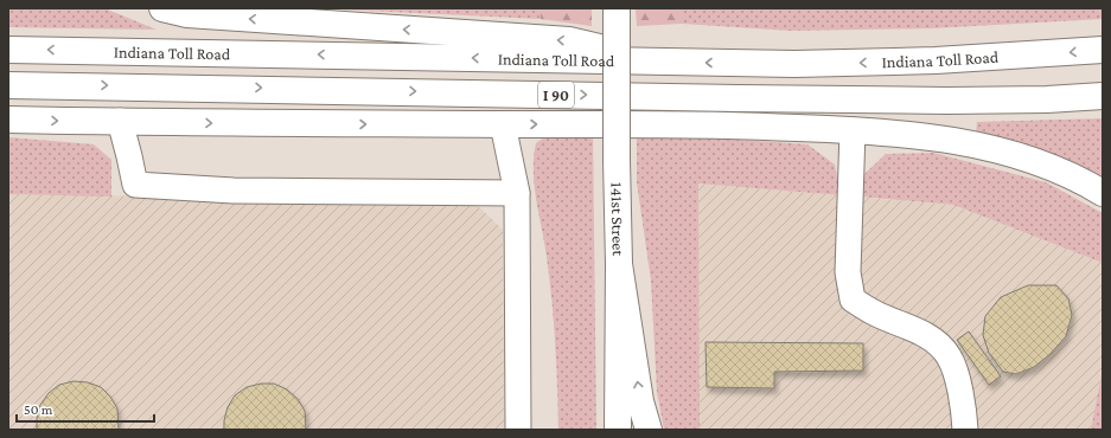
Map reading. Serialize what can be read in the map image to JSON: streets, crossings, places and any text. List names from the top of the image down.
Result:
{
  "streets": {
    "main road": ["Indiana Toll Road", "I 90", "141st Street"]
  },
  "scale_bar": "50 m"
}
